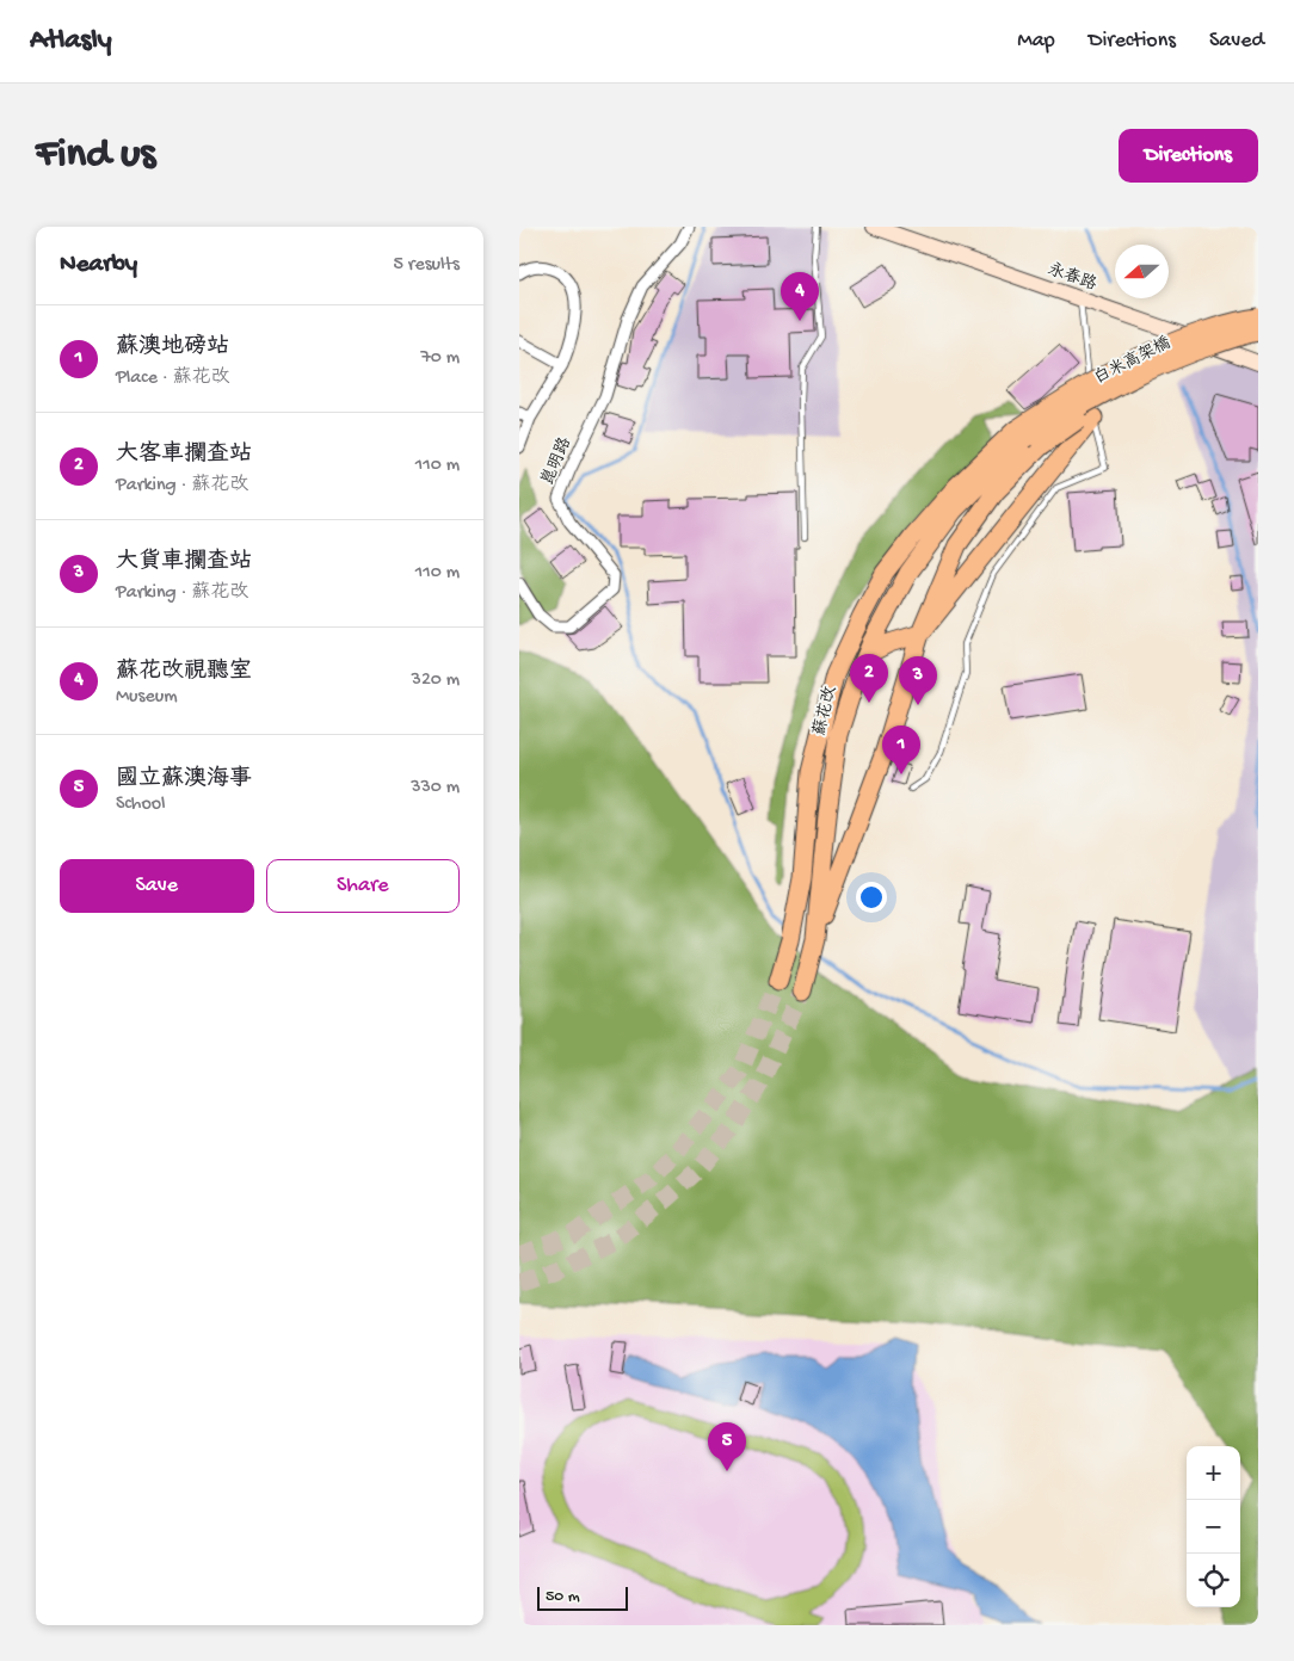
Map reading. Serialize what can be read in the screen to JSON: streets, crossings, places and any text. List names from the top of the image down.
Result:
{
  "streets": {
    "main road": ["白米高架橋", "蘇花改"],
    "street": ["永春路", "崑明路"]
  },
  "crossings": [
    ["白米高架橋", "蘇花改"]
  ],
  "scale_bar": "50 m",
  "north": "left",
  "page": {
    "header": "Atlasly",
    "nav": ["Map", "Directions", "Saved"],
    "buttons": [
      "Directions",
      ["Save", "Share"]
    ],
    "title": "Find us",
    "heading": ["Nearby", "5 results"],
    "pins": [
      "4",
      "2",
      "3",
      "1",
      "5"
    ],
    "list": [
      {
        "mark": "1",
        "name": "蘇澳地磅站",
        "note": "Place · 蘇花改",
        "value": "70 m"
      },
      {
        "mark": "2",
        "name": "大客車攔查站",
        "note": "Parking · 蘇花改",
        "value": "110 m"
      },
      {
        "mark": "3",
        "name": "大貨車攔查站",
        "note": "Parking · 蘇花改",
        "value": "110 m"
      },
      {
        "mark": "4",
        "name": "蘇花改視聽室",
        "note": "Museum",
        "value": "320 m"
      },
      {
        "mark": "5",
        "name": "國立蘇澳海事",
        "note": "School",
        "value": "330 m"
      }
    ],
    "map_buttons": ["+", "−"],
    "scale": "50 m"
  }
}
